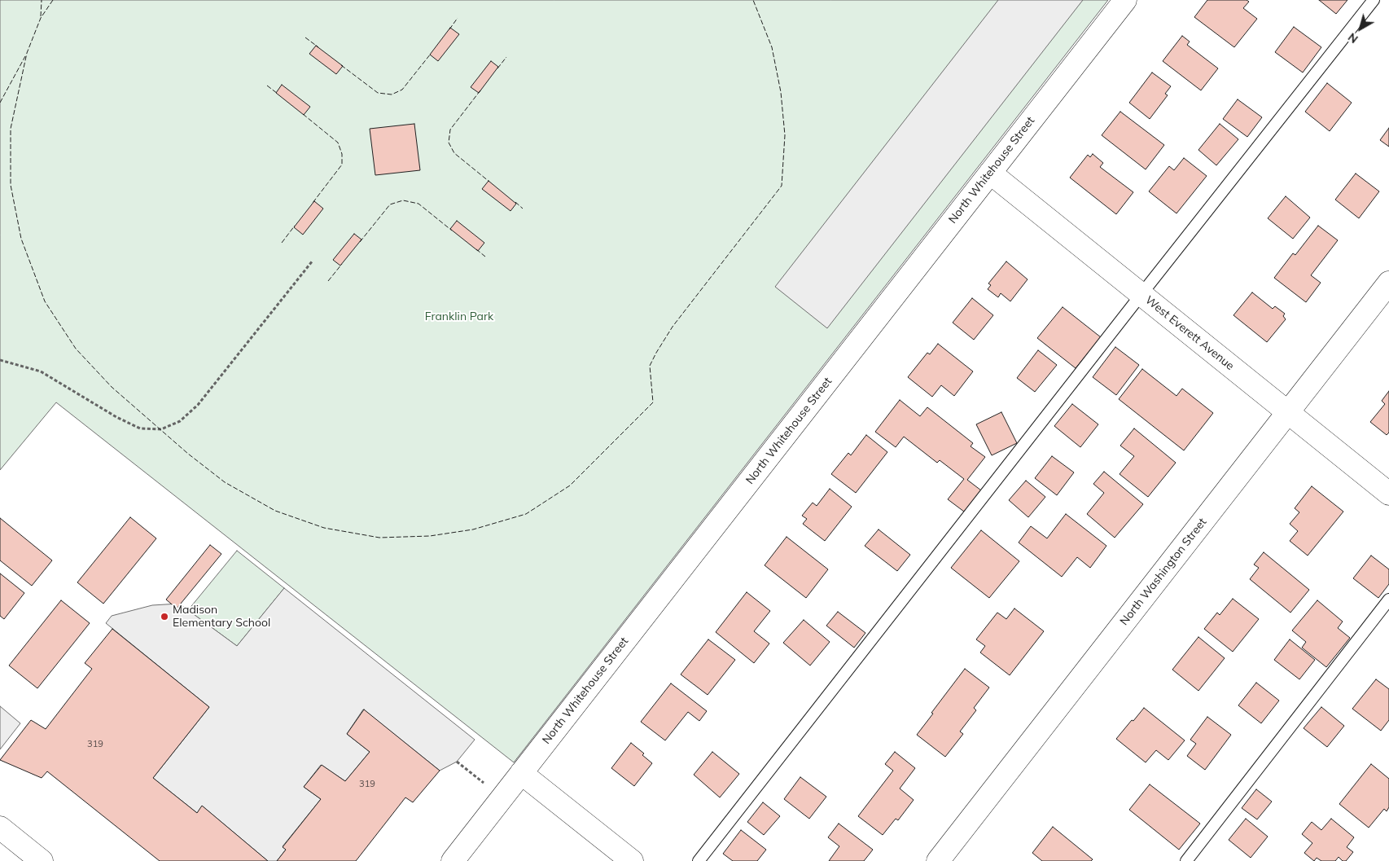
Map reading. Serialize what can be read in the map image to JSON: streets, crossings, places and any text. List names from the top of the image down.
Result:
{
  "streets": {
    "street": ["North Whitehouse Street", "West Everett Avenue", "North Washington Street"]
  },
  "crossings": [
    ["North Whitehouse Street", "West Everett Avenue"],
    ["West Everett Avenue", "North Washington Street"]
  ],
  "parks": ["Franklin Park"],
  "places": ["Madison Elementary School"],
  "house_numbers": ["319", "319"],
  "north": "bottom left"
}
